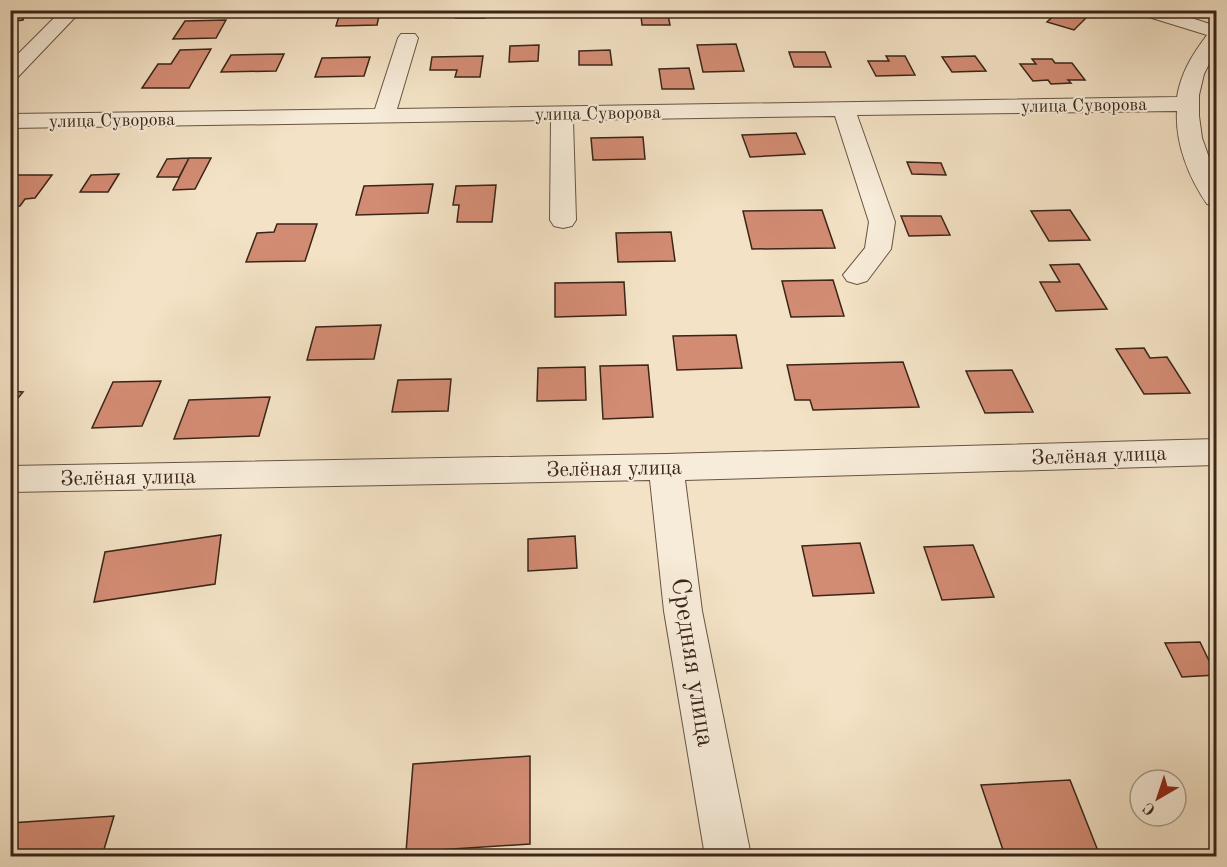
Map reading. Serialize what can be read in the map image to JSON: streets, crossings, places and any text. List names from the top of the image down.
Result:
{
  "streets": {
    "street": ["улица Суворова", "Зелёная улица", "Средняя улица"]
  },
  "crossings": [
    ["Зелёная улица", "Средняя улица"]
  ],
  "north": "bottom left"
}
